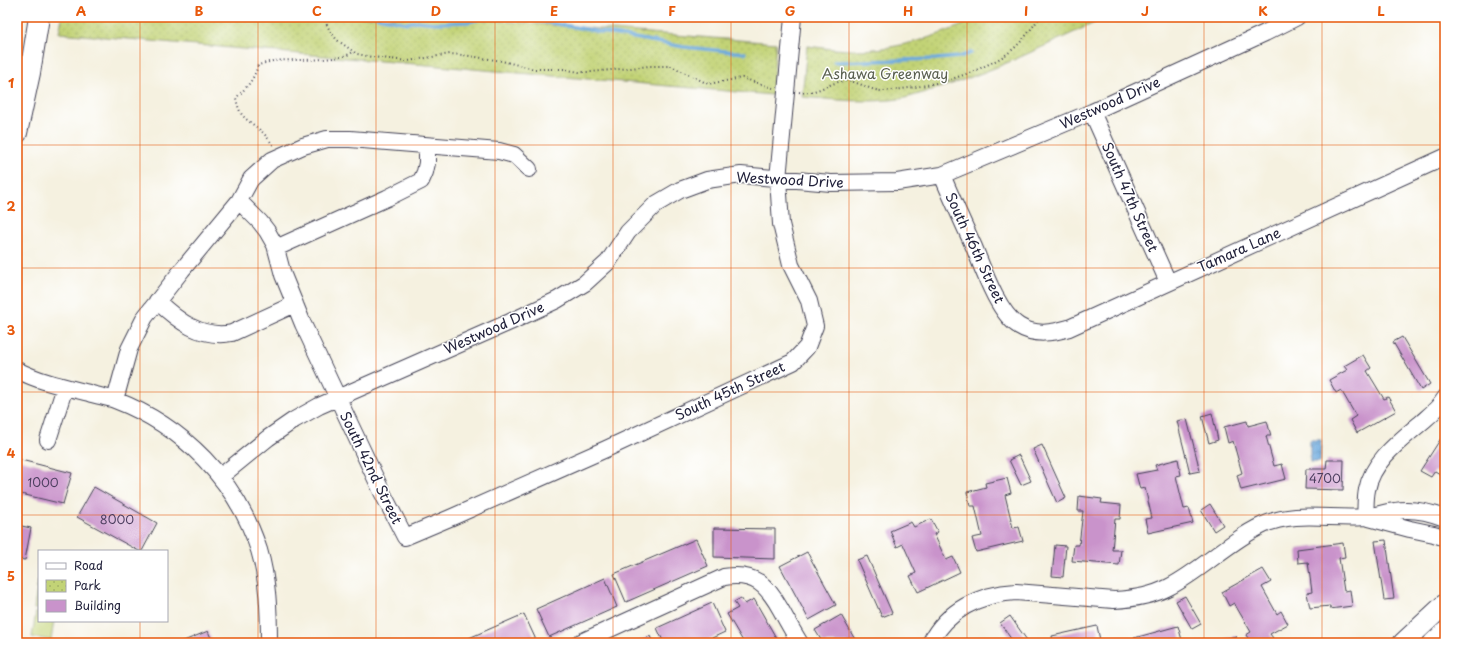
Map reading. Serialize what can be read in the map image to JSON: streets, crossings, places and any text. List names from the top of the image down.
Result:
{
  "streets": {
    "street": [
      "Westwood Drive",
      "South 47th Street",
      "South 46th Street",
      "Tamara Lane",
      "South 45th Street",
      "South 42nd Street"
    ]
  },
  "crossings": [
    ["Westwood Drive", "South 47th Street"],
    ["Westwood Drive", "South 46th Street"],
    ["Westwood Drive", "South 45th Street"],
    ["Westwood Drive", "South 42nd Street"],
    ["South 47th Street", "Tamara Lane"],
    ["South 46th Street", "Tamara Lane"],
    ["South 45th Street", "South 42nd Street"]
  ],
  "parks": ["Ashawa Greenway"],
  "house_numbers": ["4700", "1000", "8000"],
  "legend": ["Road", "Park", "Building"],
  "grid": {
    "columns": [
      "A",
      "B",
      "C",
      "D",
      "E",
      "F",
      "G",
      "H",
      "I",
      "J",
      "K",
      "L"
    ],
    "rows": [
      "1",
      "2",
      "3",
      "4",
      "5"
    ]
  }
}
